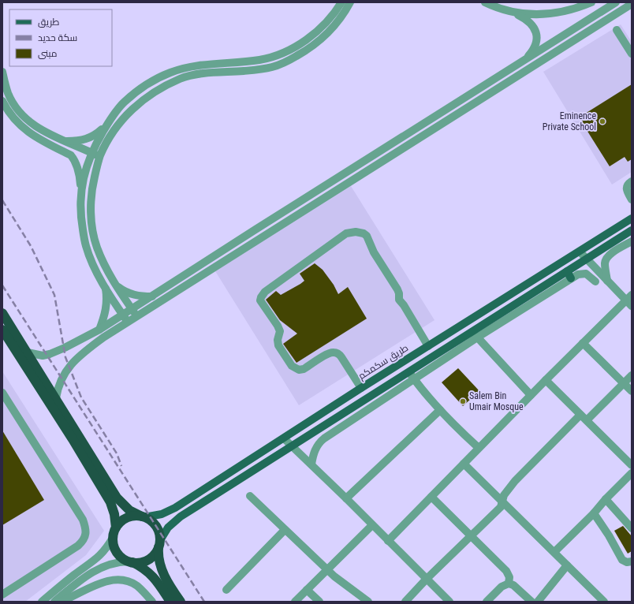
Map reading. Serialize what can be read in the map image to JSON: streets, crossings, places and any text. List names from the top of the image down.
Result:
{
  "streets": {
    "main road": ["طريق سكمكم"]
  },
  "places": ["Eminence Private School", "Salem Bin Umair Mosque"],
  "legend": ["طريق", "سكة حديد", "مبنى"]
}
